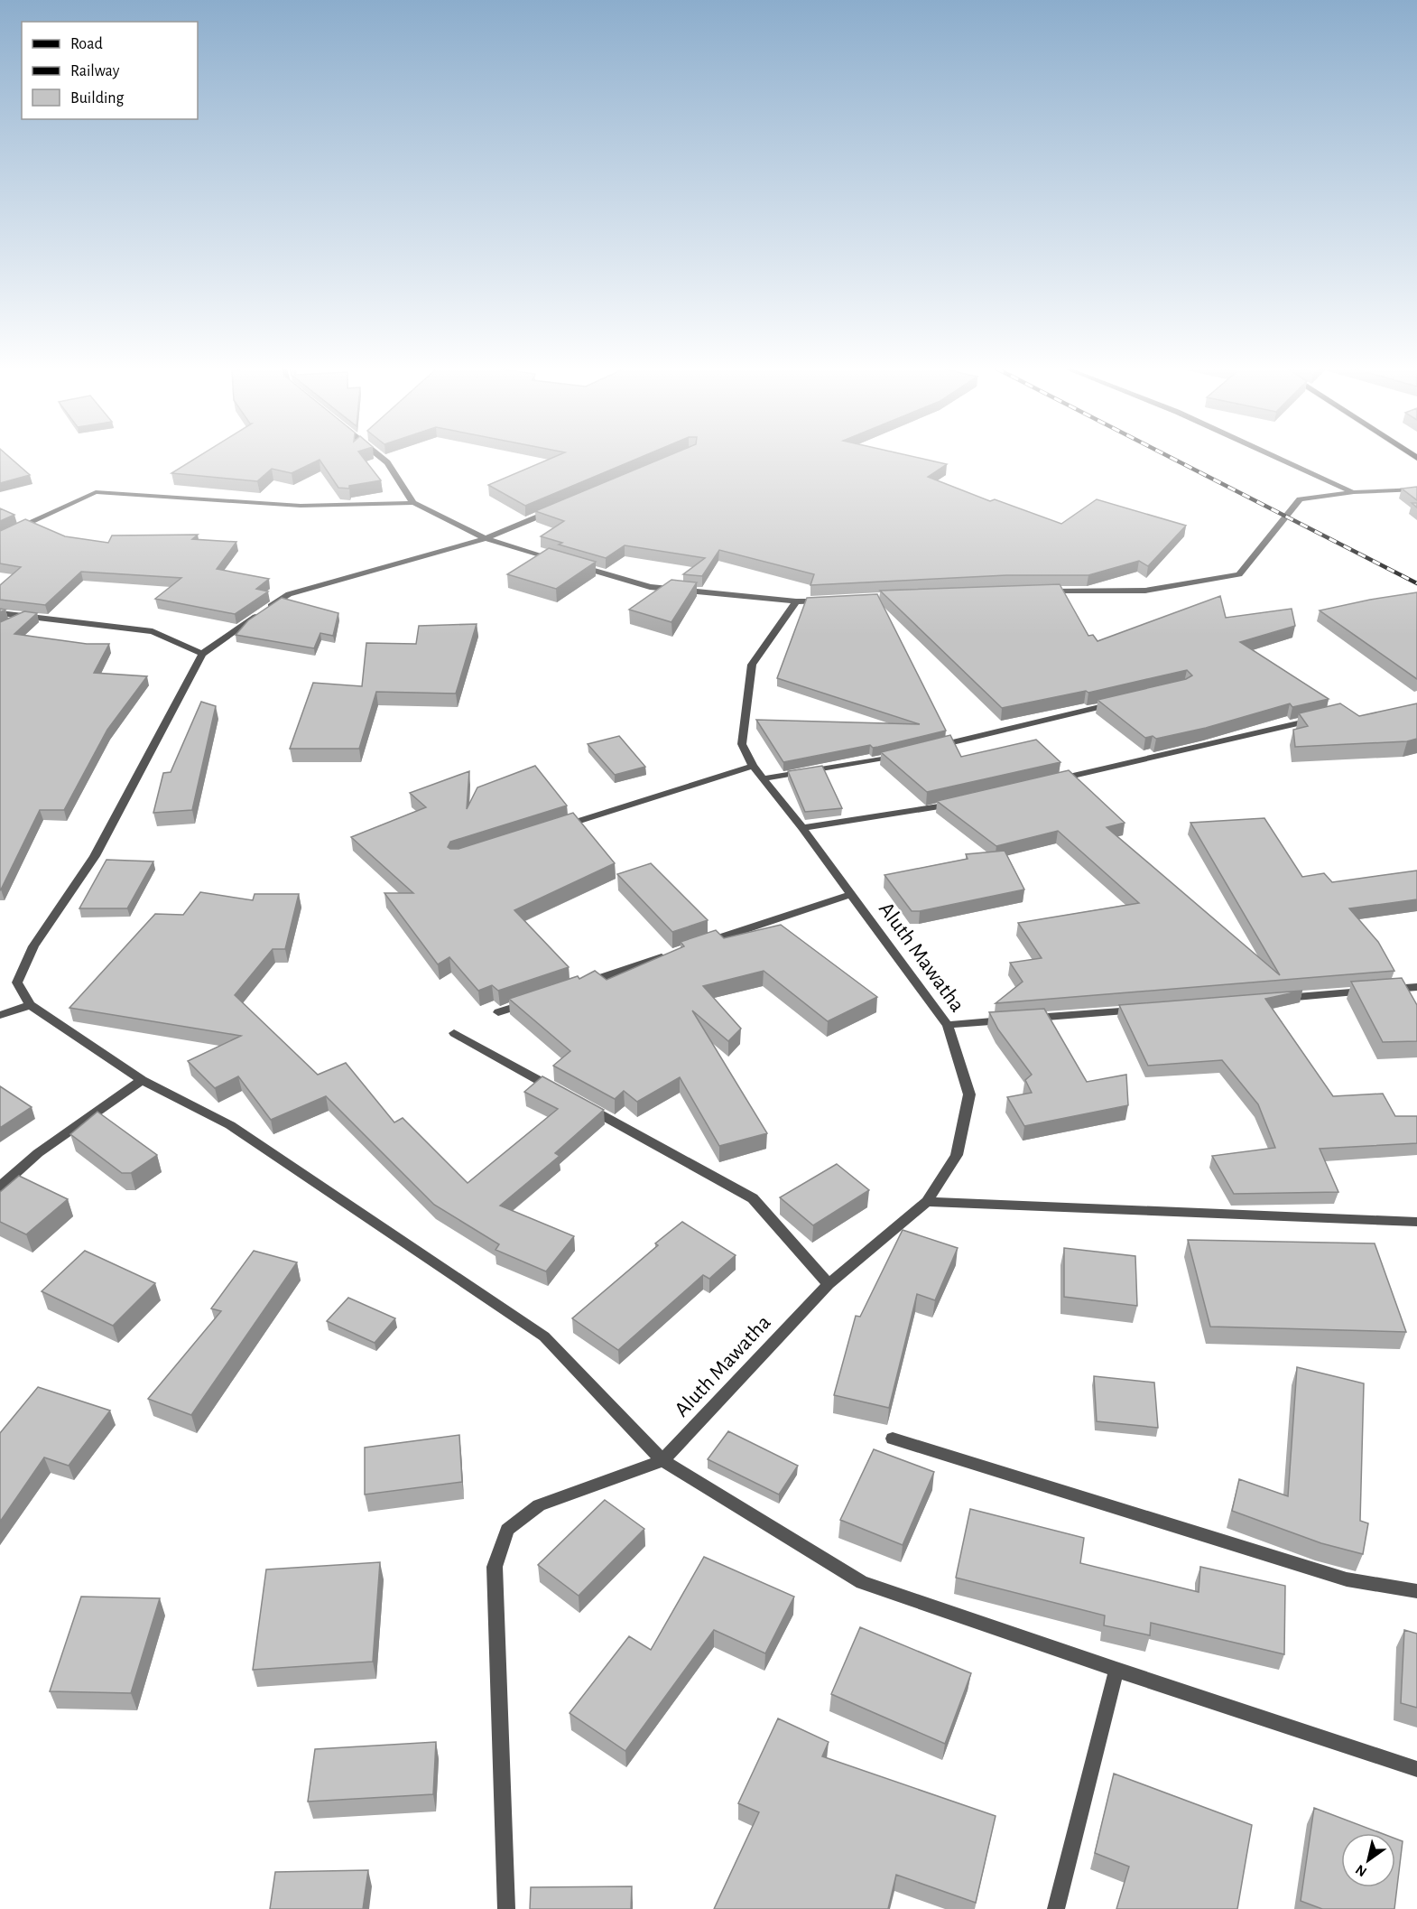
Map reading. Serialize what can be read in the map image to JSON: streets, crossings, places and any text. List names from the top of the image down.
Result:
{
  "streets": {
    "street": ["Aluth Mawatha"]
  },
  "legend": ["Road", "Railway", "Building"],
  "north": "bottom left"
}
